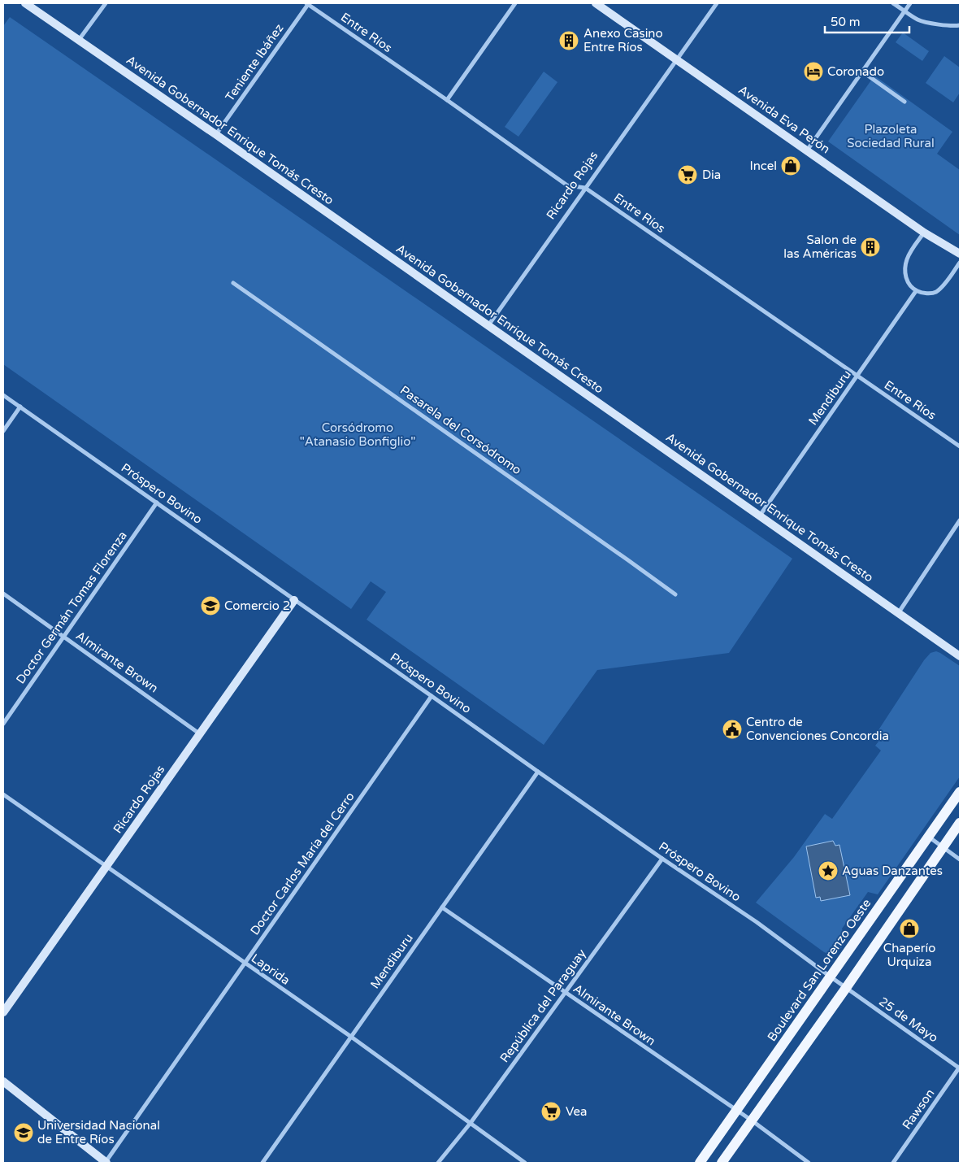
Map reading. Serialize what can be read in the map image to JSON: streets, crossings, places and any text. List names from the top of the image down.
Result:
{
  "streets": {
    "main road": ["Boulevard San Lorenzo Oeste"],
    "street": [
      "Entre Ríos",
      "Teniente Ibáñez",
      "Avenida Eva Perón",
      "Avenida Gobernador Enrique Tomás Cresto",
      "Ricardo Rojas",
      "Mendiburu",
      "Pasarela del Corsódromo",
      "Próspero Bovino",
      "Doctor Germán Tomas Florenza",
      "Almirante Brown",
      "Doctor Carlos María del Cerro",
      "Laprida",
      "República del Paraguay",
      "25 de Mayo",
      "Rawson"
    ]
  },
  "crossings": [
    ["Entre Ríos", "Teniente Ibáñez"],
    ["Entre Ríos", "Ricardo Rojas"],
    ["Entre Ríos", "Mendiburu"],
    ["Teniente Ibáñez", "Avenida Gobernador Enrique Tomás Cresto"],
    ["Avenida Eva Perón", "Ricardo Rojas"],
    ["Avenida Gobernador Enrique Tomás Cresto", "Ricardo Rojas"],
    ["Avenida Gobernador Enrique Tomás Cresto", "Mendiburu"],
    ["Ricardo Rojas", "Próspero Bovino"],
    ["Ricardo Rojas", "Almirante Brown"],
    ["Ricardo Rojas", "Laprida"],
    ["Mendiburu", "Próspero Bovino"],
    ["Mendiburu", "Almirante Brown"],
    ["Mendiburu", "Laprida"],
    ["Próspero Bovino", "Doctor Germán Tomas Florenza"],
    ["Próspero Bovino", "Doctor Carlos María del Cerro"],
    ["Próspero Bovino", "Boulevard San Lorenzo Oeste"],
    ["Próspero Bovino", "República del Paraguay"],
    ["Próspero Bovino", "25 de Mayo"],
    ["Doctor Germán Tomas Florenza", "Almirante Brown"],
    ["Almirante Brown", "Boulevard San Lorenzo Oeste"],
    ["Almirante Brown", "República del Paraguay"],
    ["Doctor Carlos María del Cerro", "Laprida"],
    ["Laprida", "República del Paraguay"],
    ["25 de Mayo", "Rawson"]
  ],
  "parks": ["Plazoleta Sociedad Rural", "Corsódromo \"Atanasio Bonfiglio\""],
  "places": {
    "building": ["Anexo Casino Entre Ríos", "Salon de las Américas"],
    "hotel": ["Coronado"],
    "shop": ["Incel", "Chaperío Urquiza"],
    "supermarket": ["Dia", "Vea"],
    "school or university": ["Comercio 2", "Universidad Nacional de Entre Ríos"],
    "public building": ["Centro de Convenciones Concordia"],
    "place": ["Aguas Danzantes"]
  },
  "scale_bar": "50 m"
}
